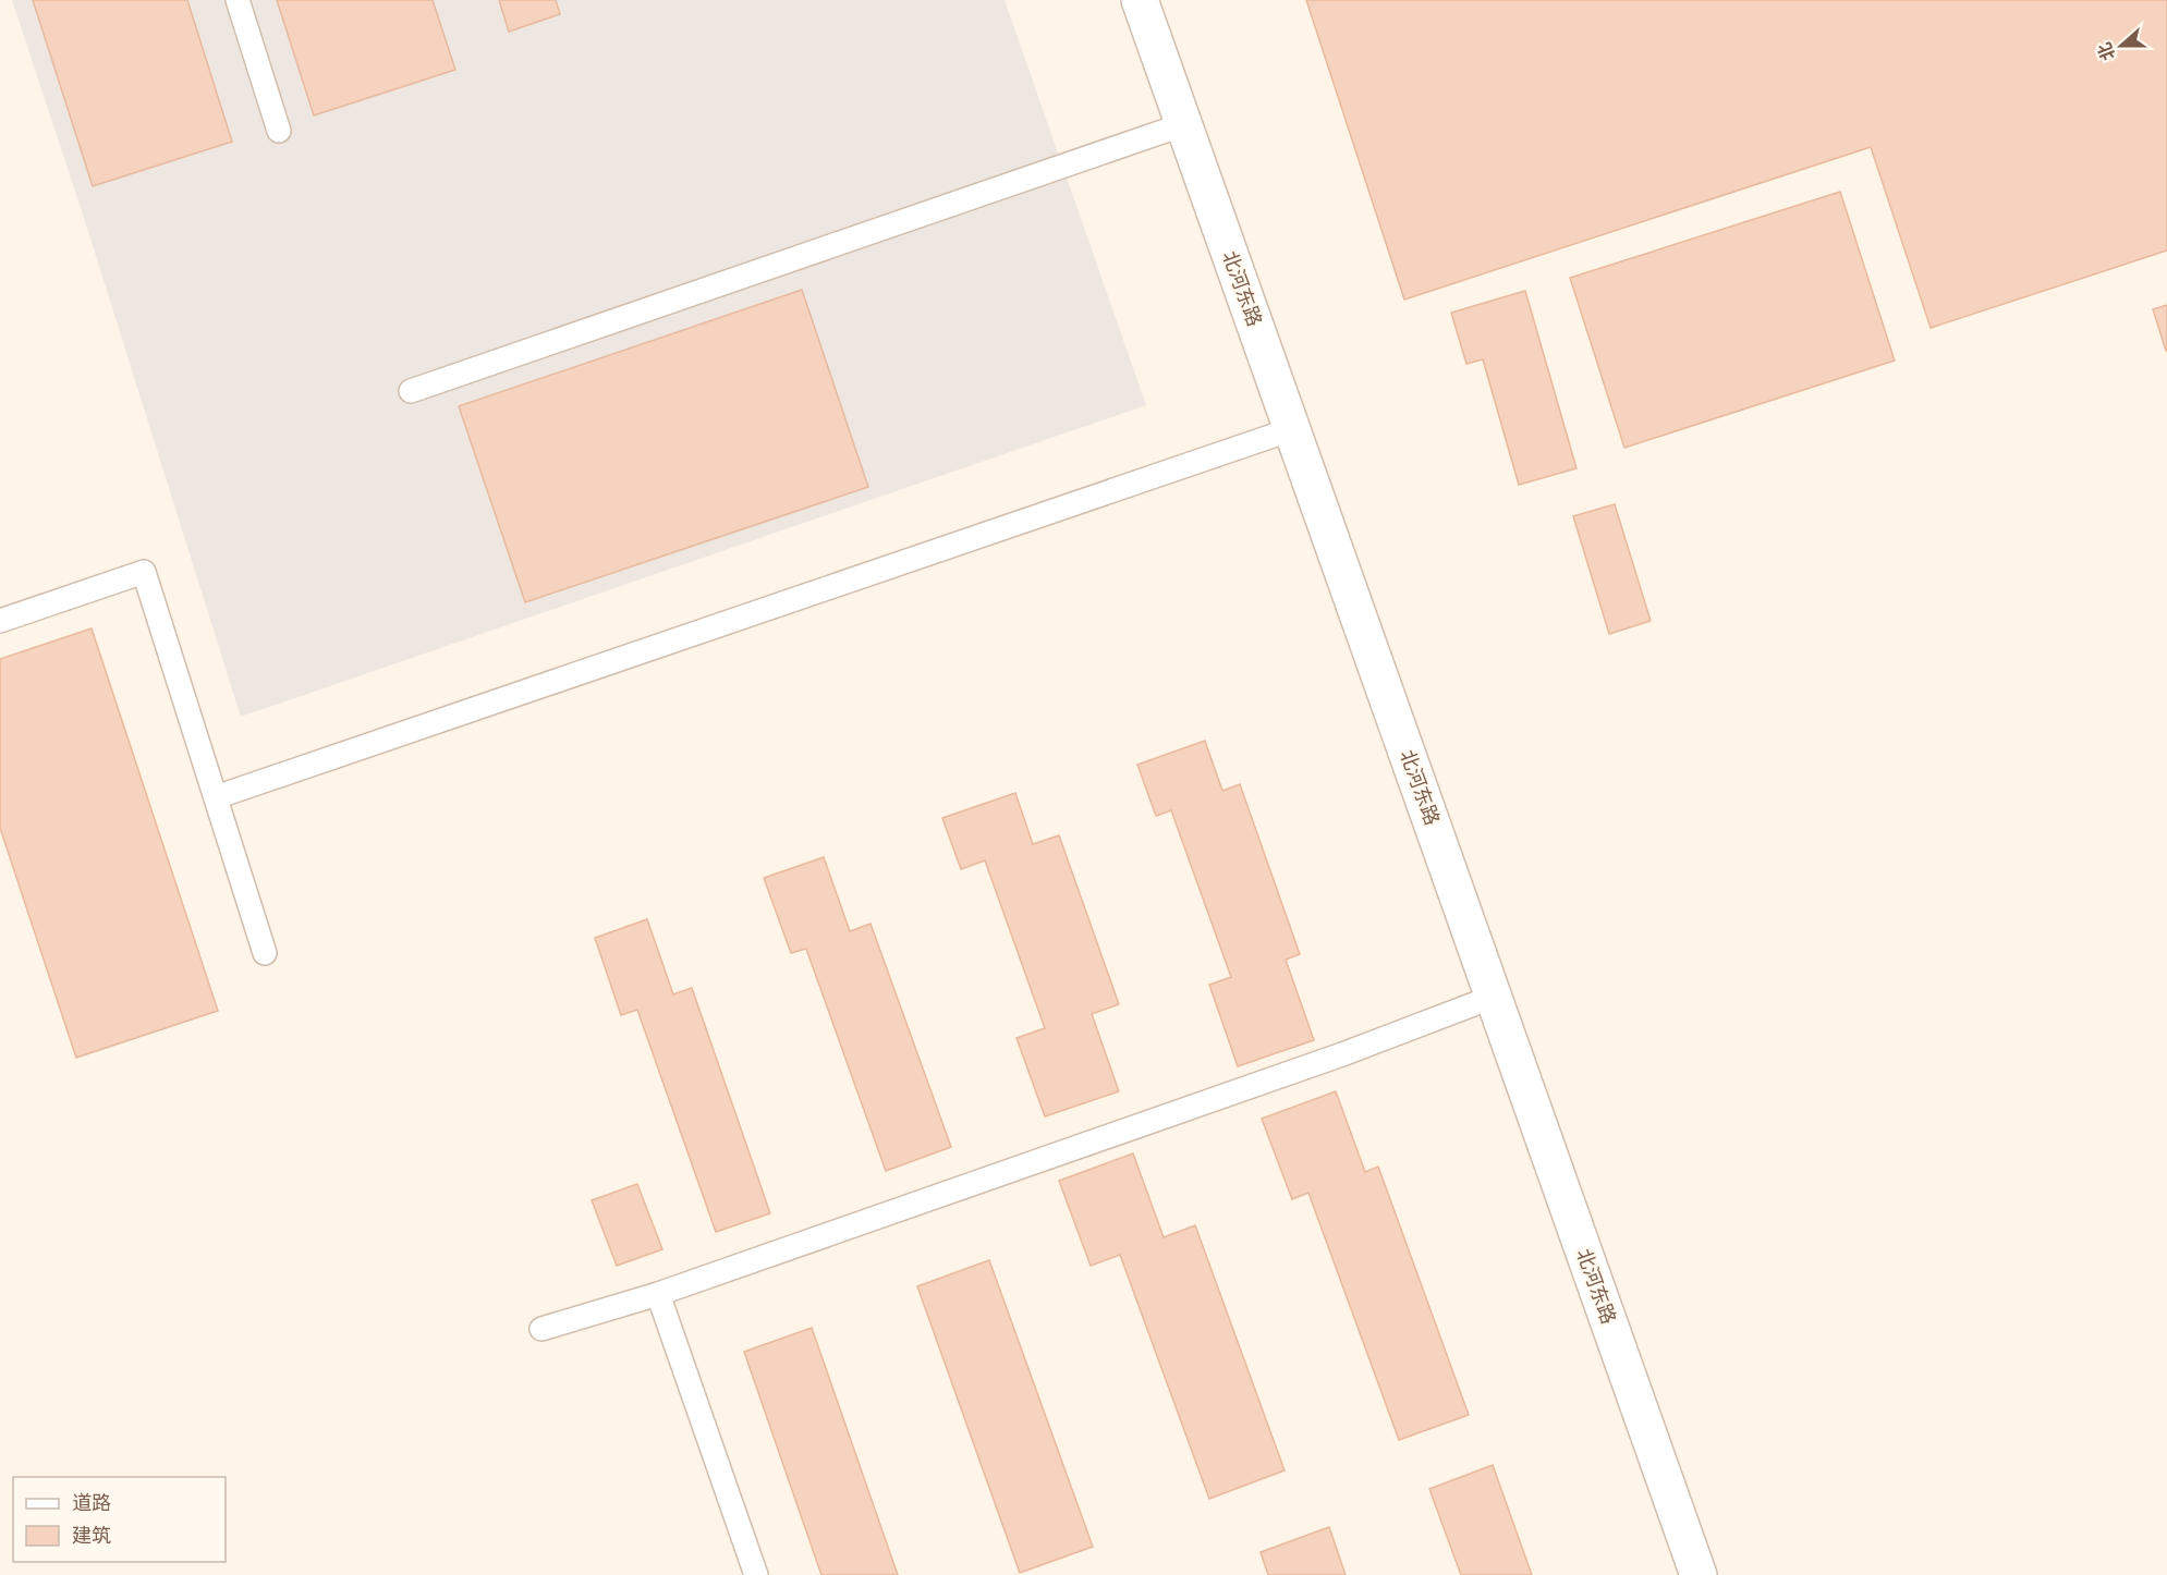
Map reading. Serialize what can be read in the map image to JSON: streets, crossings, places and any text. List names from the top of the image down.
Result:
{
  "streets": {
    "street": ["北河东路"]
  },
  "legend": ["道路", "建筑"],
  "north": "left"
}
